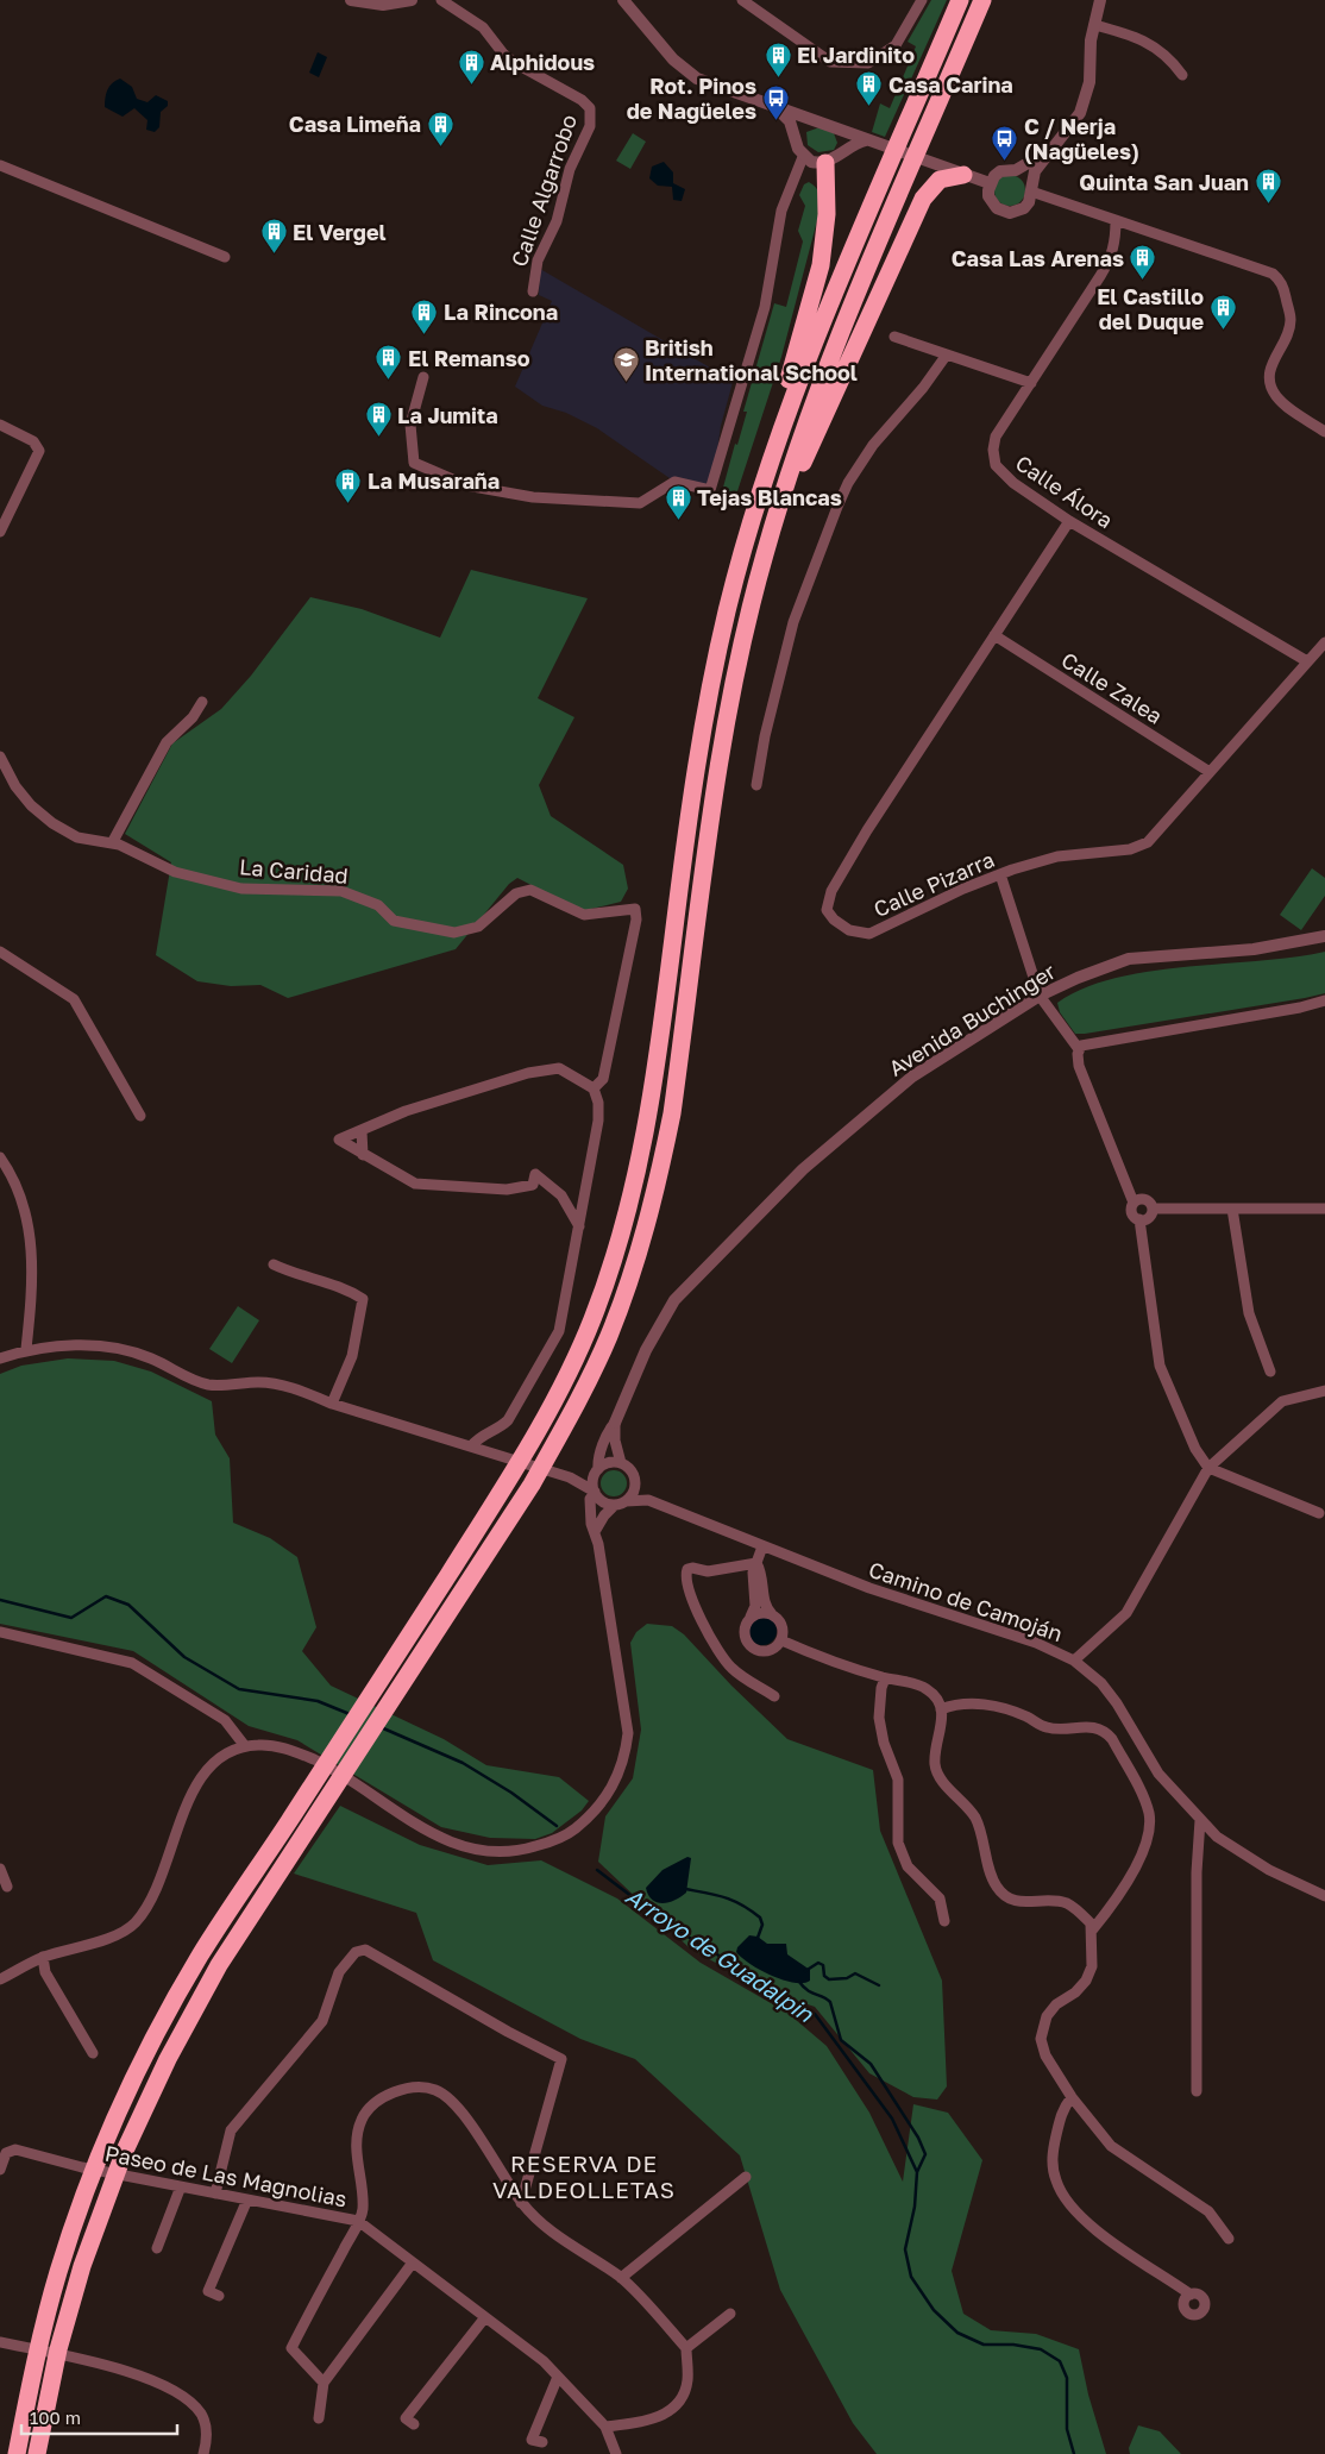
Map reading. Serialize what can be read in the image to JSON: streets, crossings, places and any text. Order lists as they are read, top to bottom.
{
  "streets": {
    "street": [
      "Calle Algarrobo",
      "Calle Álora",
      "Calle Zalea",
      "La Caridad",
      "Calle Pizarra",
      "Avenida Buchinger",
      "Camino de Camoján",
      "Paseo de Las Magnolias"
    ]
  },
  "crossings": [
    ["Calle Álora", "Calle Pizarra"],
    ["Calle Zalea", "Calle Pizarra"],
    ["Avenida Buchinger", "Camino de Camoján"]
  ],
  "districts": ["RESERVA DE VALDEOLLETAS"],
  "water": ["Arroyo de Guadalpin"],
  "places": {
    "building": [
      "El Jardinito",
      "Alphidous",
      "Casa Carina",
      "Casa Limeña",
      "Quinta San Juan",
      "El Vergel",
      "Casa Las Arenas",
      "El Castillo del Duque",
      "La Rincona",
      "El Remanso",
      "La Jumita",
      "La Musaraña",
      "Tejas Blancas"
    ],
    "bus stop": ["Rot. Pinos de Nagüeles", "C / Nerja (Nagüeles)"],
    "school or university": ["British International School"]
  },
  "scale_bar": "100 m"
}
